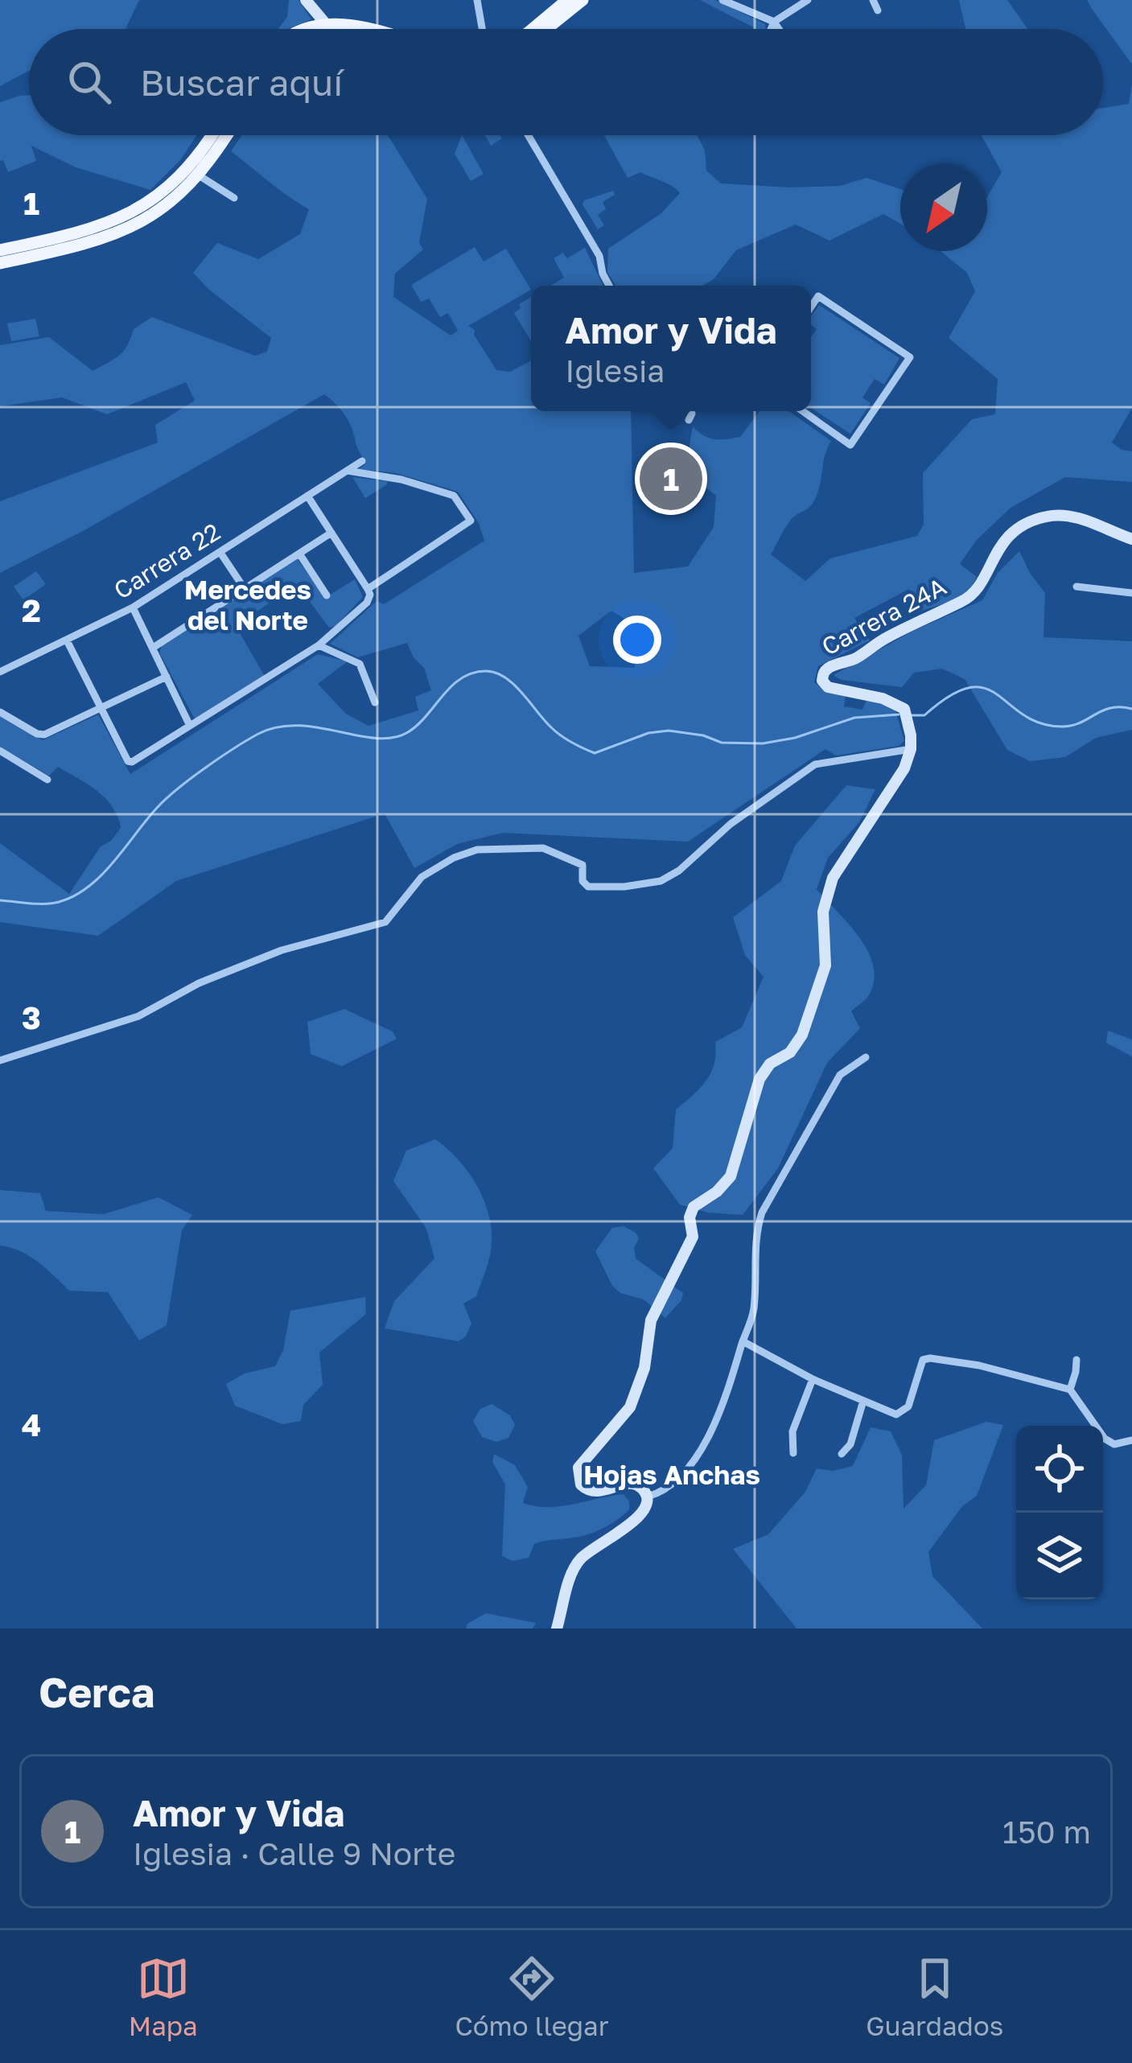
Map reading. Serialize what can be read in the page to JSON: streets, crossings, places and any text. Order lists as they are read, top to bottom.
{
  "streets": {
    "street": ["Carrera 22", "Carrera 24A"]
  },
  "districts": ["Mercedes del Norte", "Hojas Anchas"],
  "north": "bottom left",
  "page": {
    "search": "Buscar aquí",
    "popup": ["Amor y Vida", "Iglesia"],
    "pins": "1",
    "heading": "Cerca",
    "list": [
      {
        "mark": "1",
        "name": "Amor y Vida",
        "note": "Iglesia · Calle 9 Norte",
        "value": "150 m"
      }
    ],
    "nav": ["Mapa", "Cómo llegar", "Guardados"]
  },
  "grid": {
    "rows": [
      "1",
      "2",
      "3",
      "4"
    ]
  }
}
